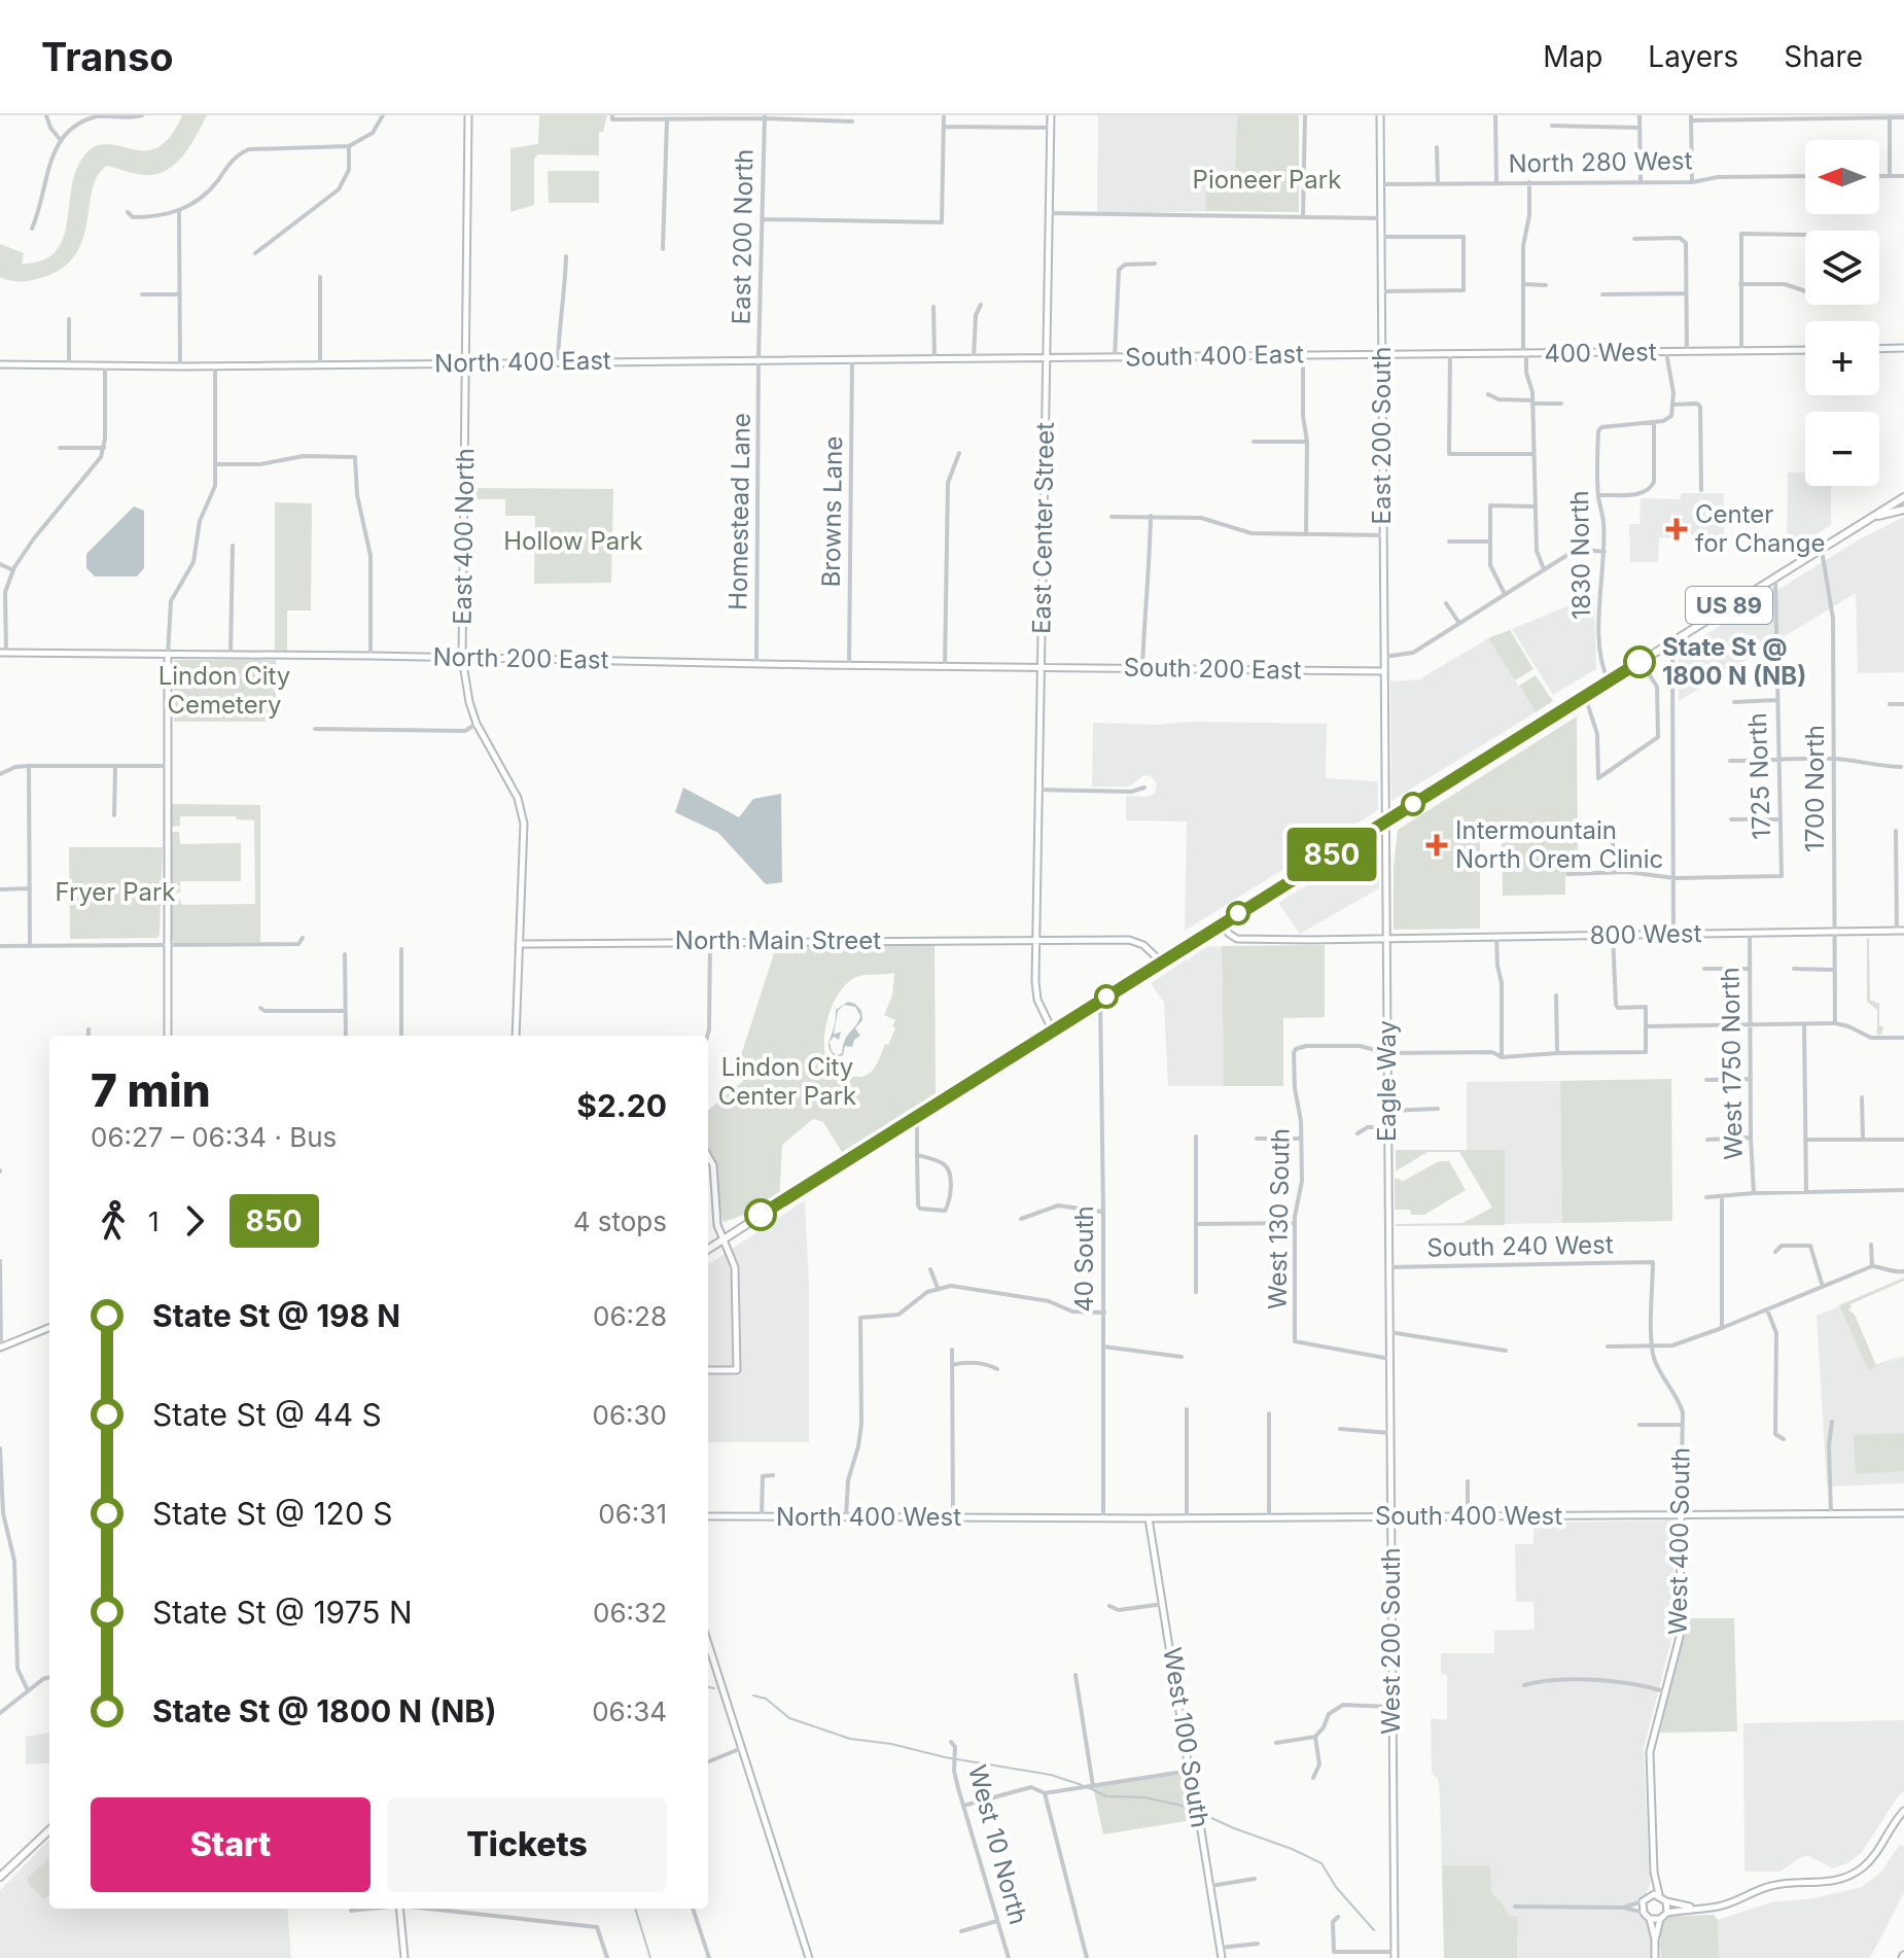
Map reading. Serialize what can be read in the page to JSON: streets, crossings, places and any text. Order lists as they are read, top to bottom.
{
  "streets": {
    "main road": ["US 89"],
    "street": [
      "North 280 West",
      "East 200 North",
      "400 West",
      "South 400 East",
      "North 400 East",
      "East 200 South",
      "Homestead Lane",
      "Browns Lane",
      "East Center Street",
      "East 400 North",
      "1830 North",
      "North 200 East",
      "South 200 East",
      "1725 North",
      "1700 North",
      "800 West",
      "North Main Street",
      "West 1750 North",
      "Eagle Way",
      "West 130 South",
      "South 240 West",
      "40 South",
      "South 400 West",
      "North 400 West",
      "West 400 South",
      "West 200 South",
      "West 100 South",
      "West 10 North"
    ]
  },
  "crossings": [
    ["North 280 West", "East 200 South"],
    ["East 200 North", "North 400 East"],
    ["East 200 North", "Homestead Lane"],
    ["400 West", "South 400 East"],
    ["400 West", "East 200 South"],
    ["South 400 East", "North 400 East"],
    ["South 400 East", "East 200 South"],
    ["South 400 East", "East Center Street"],
    ["North 400 East", "Homestead Lane"],
    ["North 400 East", "Browns Lane"],
    ["North 400 East", "East Center Street"],
    ["North 400 East", "East 400 North"],
    ["East 200 South", "US 89"],
    ["East 200 South", "South 200 East"],
    ["East 200 South", "800 West"],
    ["East 200 South", "Eagle Way"],
    ["Homestead Lane", "North 200 East"],
    ["Browns Lane", "North 200 East"],
    ["East Center Street", "US 89"],
    ["East Center Street", "North 200 East"],
    ["East Center Street", "South 200 East"],
    ["East Center Street", "North Main Street"],
    ["East 400 North", "North 200 East"],
    ["East 400 North", "North Main Street"],
    ["1830 North", "US 89"],
    ["US 89", "1725 North"],
    ["US 89", "1700 North"],
    ["US 89", "800 West"],
    ["US 89", "North Main Street"],
    ["US 89", "40 South"],
    ["North 200 East", "South 200 East"],
    ["1700 North", "800 West"],
    ["800 West", "West 1750 North"],
    ["800 West", "Eagle Way"],
    ["Eagle Way", "West 130 South"],
    ["Eagle Way", "West 200 South"],
    ["West 130 South", "West 200 South"],
    ["South 240 West", "West 400 South"],
    ["South 240 West", "West 200 South"],
    ["40 South", "South 400 West"],
    ["South 400 West", "North 400 West"],
    ["South 400 West", "West 400 South"],
    ["South 400 West", "West 200 South"],
    ["South 400 West", "West 100 South"]
  ],
  "parks": [
    "Pioneer Park",
    "Hollow Park",
    "Lindon City Cemetery",
    "Fryer Park",
    "Lindon City Center Park"
  ],
  "places": {
    "health": ["Center for Change", "Intermountain North Orem Clinic"],
    "other": ["State St @ 1800 N (NB)"]
  },
  "lines": ["bus line 850"],
  "north": "left",
  "page": {
    "header": "Transo",
    "nav": ["Map", "Layers", "Share"],
    "on_map": "850",
    "map_buttons": ["+", "−"],
    "heading": ["7 min", "06:27 – 06:34 · Bus", "$2.20"],
    "legs": ["1", "850", "4 stops"],
    "list": [
      {
        "name": "State St @ 198 N",
        "value": "06:28"
      },
      {
        "name": "State St @ 44 S",
        "value": "06:30"
      },
      {
        "name": "State St @ 120 S",
        "value": "06:31"
      },
      {
        "name": "State St @ 1975 N",
        "value": "06:32"
      },
      {
        "name": "State St @ 1800 N (NB)",
        "value": "06:34"
      }
    ],
    "buttons": ["Start", "Tickets"]
  }
}
